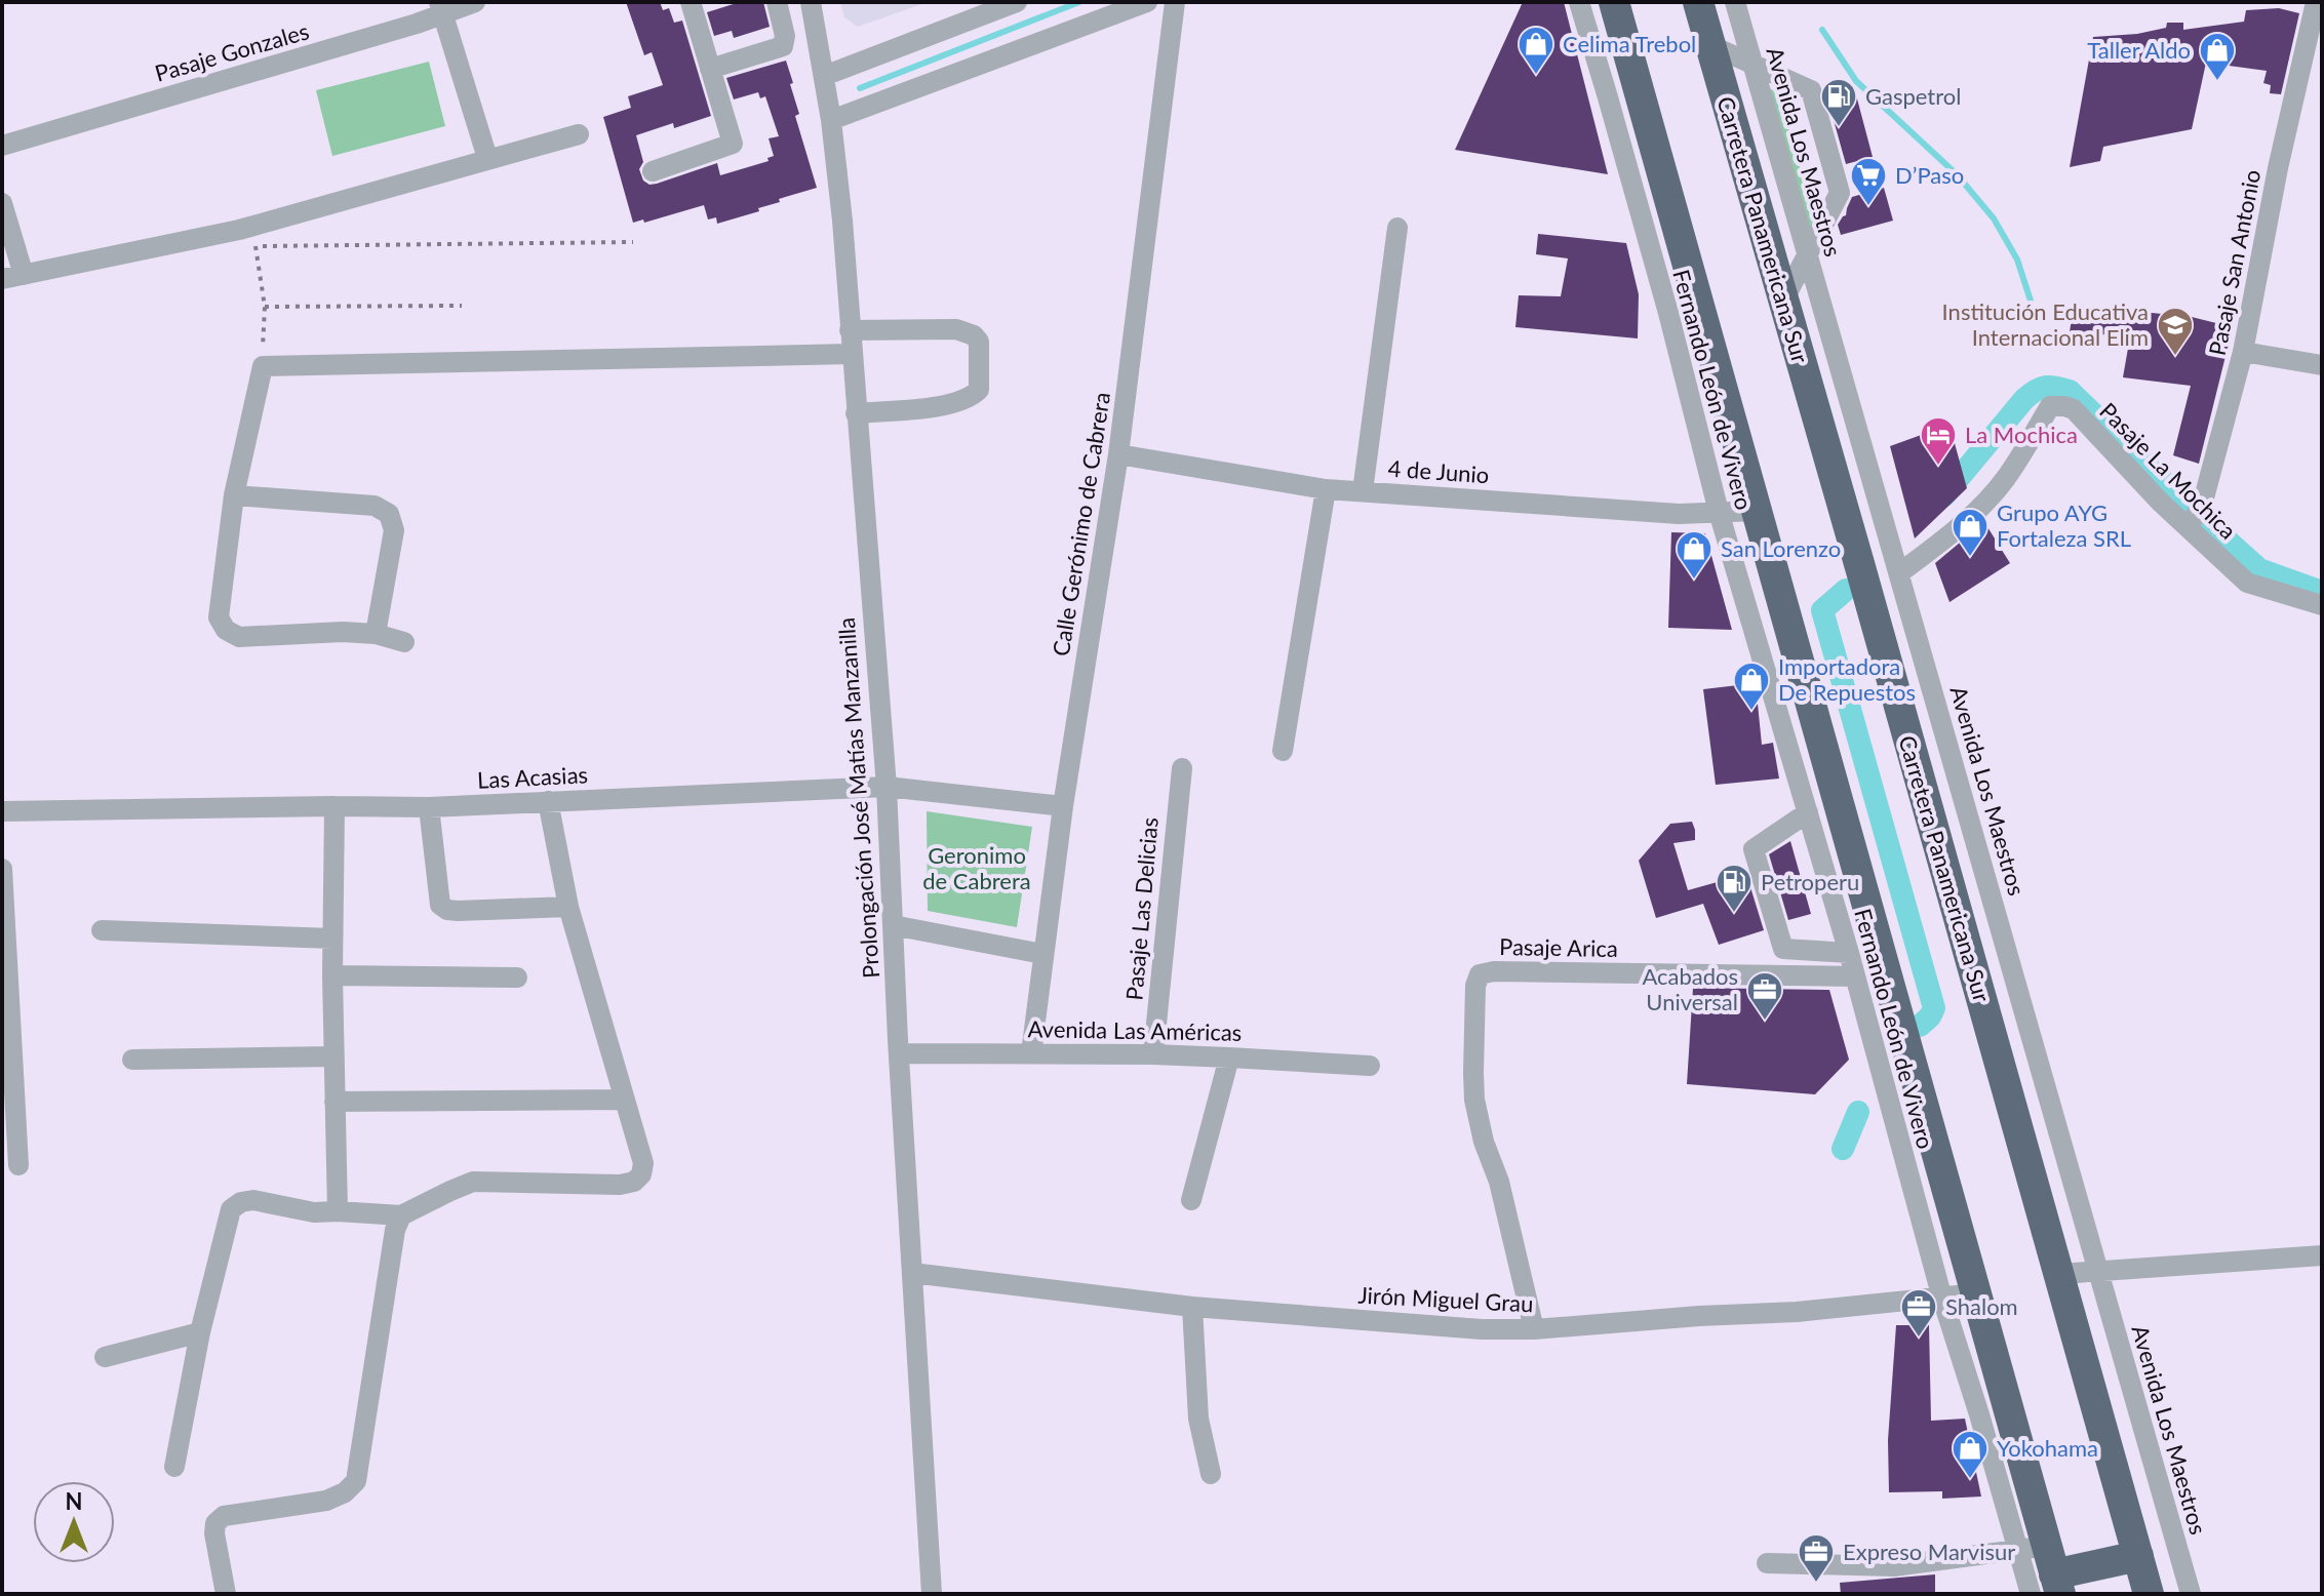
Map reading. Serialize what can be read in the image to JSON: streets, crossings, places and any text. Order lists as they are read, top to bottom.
{
  "streets": {
    "highway": ["Carretera Panamericana Sur"],
    "street": [
      "Pasaje Gonzales",
      "Avenida Los Maestros",
      "Pasaje San Antonio",
      "Fernando León de Vivero",
      "Pasaje La Mochica",
      "4 de Junio",
      "Calle Gerónimo de Cabrera",
      "Las Acasias",
      "Prolongación José Matías Manzanilla",
      "Pasaje Las Delicias",
      "Pasaje Arica",
      "Avenida Las Américas",
      "Jirón Miguel Grau"
    ]
  },
  "crossings": [
    ["Avenida Los Maestros", "Pasaje La Mochica"],
    ["Pasaje San Antonio", "Pasaje La Mochica"],
    ["Fernando León de Vivero", "4 de Junio"],
    ["Fernando León de Vivero", "Pasaje Arica"],
    ["Fernando León de Vivero", "Jirón Miguel Grau"],
    ["4 de Junio", "Calle Gerónimo de Cabrera"],
    ["Calle Gerónimo de Cabrera", "Las Acasias"],
    ["Calle Gerónimo de Cabrera", "Avenida Las Américas"],
    ["Las Acasias", "Prolongación José Matías Manzanilla"],
    ["Prolongación José Matías Manzanilla", "Avenida Las Américas"],
    ["Prolongación José Matías Manzanilla", "Jirón Miguel Grau"],
    ["Pasaje Las Delicias", "Avenida Las Américas"],
    ["Pasaje Arica", "Jirón Miguel Grau"]
  ],
  "parks": ["Geronimo de Cabrera"],
  "places": {
    "shop": [
      "Celima Trebol",
      "Taller Aldo",
      "Grupo AYG Fortaleza SRL",
      "San Lorenzo",
      "Importadora De Repuestos",
      "Yokohama"
    ],
    "fuel station": ["Gaspetrol", "Petroperu"],
    "supermarket": ["D’Paso"],
    "school or university": ["Institución Educativa Internacional Elim"],
    "hotel": ["La Mochica"],
    "office": ["Acabados Universal", "Shalom", "Expreso Marvisur"]
  },
  "north": "top"
}
